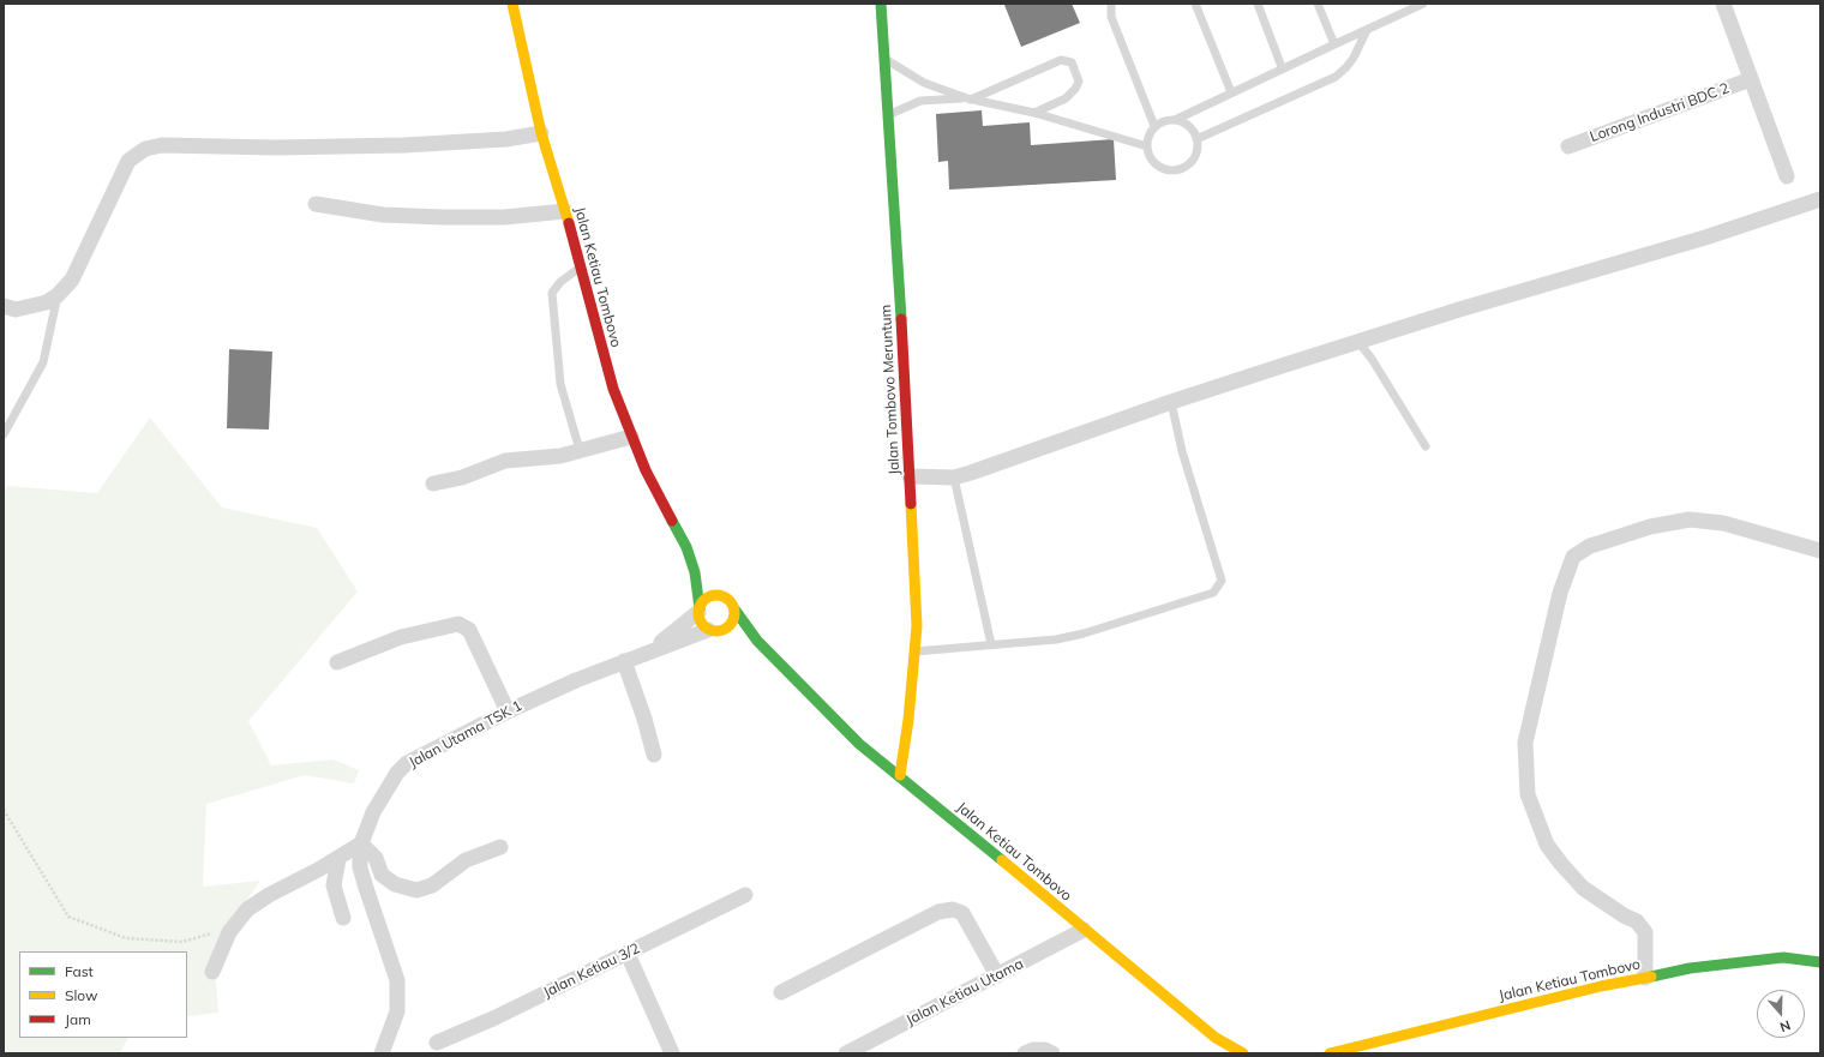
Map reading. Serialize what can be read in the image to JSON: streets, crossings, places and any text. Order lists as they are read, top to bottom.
{
  "streets": {
    "street": [
      "Lorong Industri BDC 2",
      "Jalan Ketiau Tombovo",
      "Jalan Tombovo Meruntum",
      "Jalan Utama TSK 1",
      "Jalan Ketiau 3/2",
      "Jalan Ketiau Utama"
    ]
  },
  "crossings": [
    ["Jalan Ketiau Tombovo", "Jalan Tombovo Meruntum"],
    ["Jalan Ketiau Tombovo", "Jalan Ketiau Utama"]
  ],
  "legend": ["Fast", "Slow", "Jam"],
  "north": "bottom"
}
